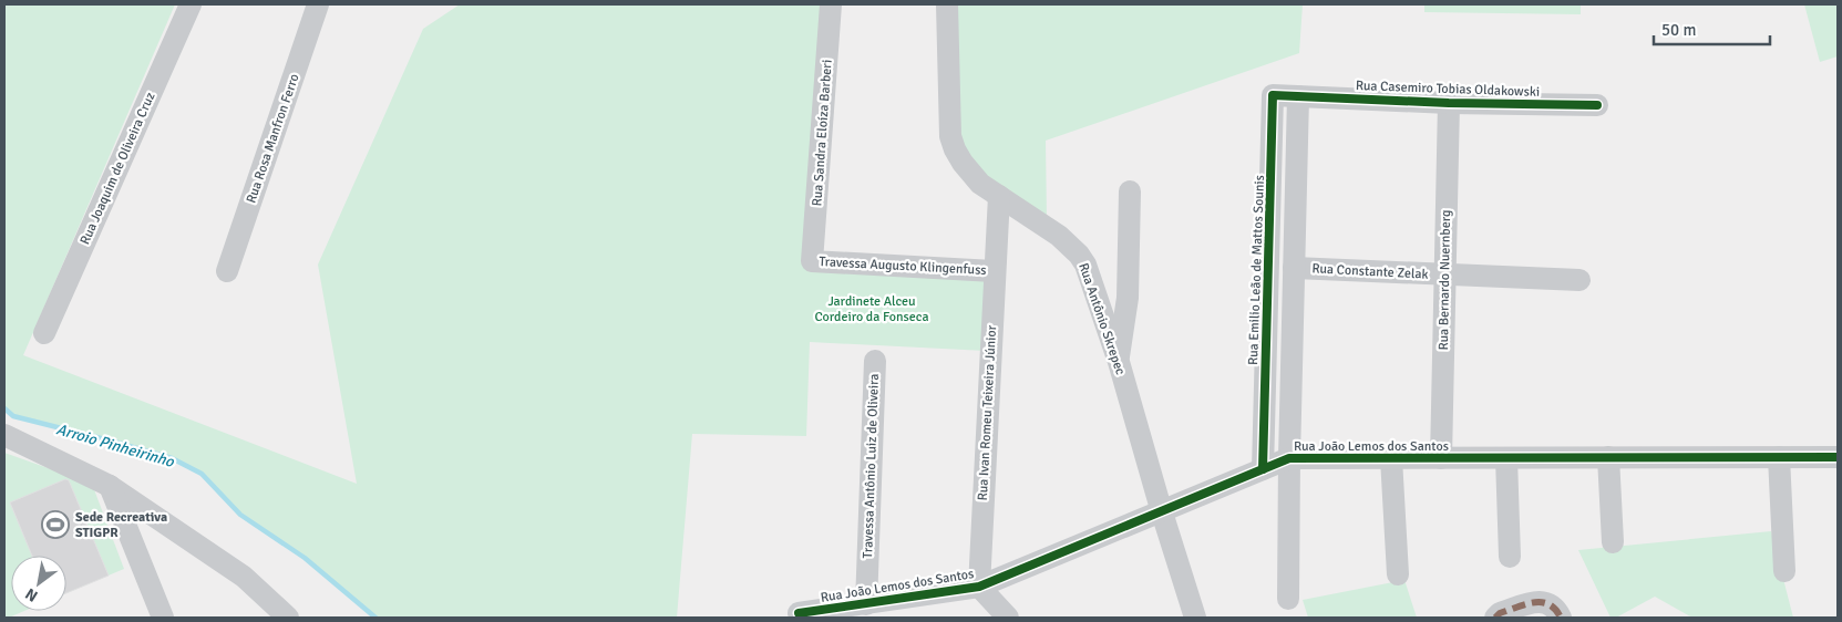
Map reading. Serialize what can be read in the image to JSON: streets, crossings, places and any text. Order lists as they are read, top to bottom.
{
  "streets": {
    "street": [
      "Rua Casemiro Tobias Oldakowski",
      "Rua Sandra Eloíza Barberi",
      "Rua Rosa Manfron Ferro",
      "Rua Joaquim de Oliveira Cruz",
      "Travessa Augusto Klingenfuss",
      "Rua Emilio Leão de Mattos Sounis",
      "Rua Constante Zelak",
      "Rua Bernardo Nuernberg",
      "Rua Antônio Skrepec",
      "Rua Ivan Romeu Teixeira Júnior",
      "Rua João Lemos dos Santos",
      "Travessa Antônio Luiz de Oliveira"
    ]
  },
  "crossings": [
    ["Rua Casemiro Tobias Oldakowski", "Rua Emilio Leão de Mattos Sounis"],
    ["Rua Casemiro Tobias Oldakowski", "Rua Bernardo Nuernberg"],
    ["Rua Sandra Eloíza Barberi", "Travessa Augusto Klingenfuss"],
    ["Travessa Augusto Klingenfuss", "Rua Ivan Romeu Teixeira Júnior"],
    ["Rua Emilio Leão de Mattos Sounis", "Rua João Lemos dos Santos"],
    ["Rua Constante Zelak", "Rua Bernardo Nuernberg"],
    ["Rua Bernardo Nuernberg", "Rua João Lemos dos Santos"],
    ["Rua Antônio Skrepec", "Rua Ivan Romeu Teixeira Júnior"],
    ["Rua Antônio Skrepec", "Rua João Lemos dos Santos"],
    ["Rua Ivan Romeu Teixeira Júnior", "Rua João Lemos dos Santos"],
    ["Rua João Lemos dos Santos", "Travessa Antônio Luiz de Oliveira"]
  ],
  "water": ["Arroio Pinheirinho"],
  "parks": ["Jardinete Alceu Cordeiro da Fonseca"],
  "places": {
    "sports": ["Sede Recreativa STIGPR"]
  },
  "scale_bar": "50 m",
  "north": "bottom left"
}
